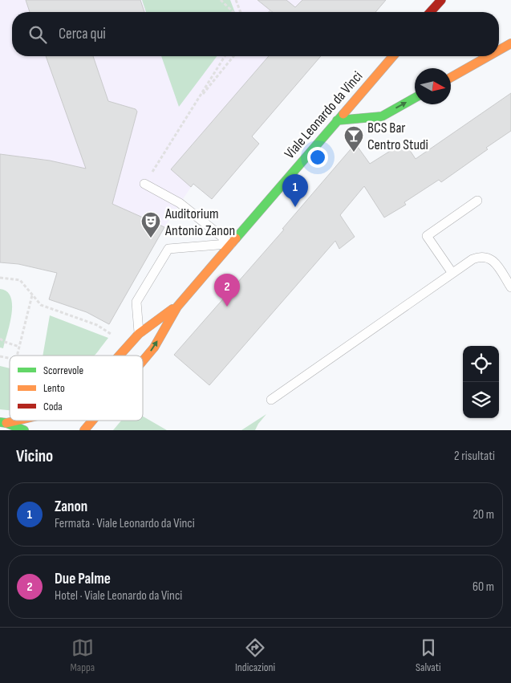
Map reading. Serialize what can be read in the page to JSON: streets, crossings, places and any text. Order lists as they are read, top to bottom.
{
  "streets": {
    "main road": ["Viale Leonardo da Vinci"]
  },
  "places": {
    "bar": ["BCS Bar Centro Studi"],
    "theatre": ["Auditorium Antonio Zanon"]
  },
  "legend": ["Scorrevole", "Lento", "Coda"],
  "north": "right",
  "page": {
    "search": "Cerca qui",
    "pins": ["1", "2"],
    "heading": ["Vicino", "2 risultati"],
    "list": [
      {
        "mark": "1",
        "name": "Zanon",
        "note": "Fermata · Viale Leonardo da Vinci",
        "value": "20 m"
      },
      {
        "mark": "2",
        "name": "Due Palme",
        "note": "Hotel · Viale Leonardo da Vinci",
        "value": "60 m"
      }
    ],
    "nav": ["Mappa", "Indicazioni", "Salvati"]
  }
}
